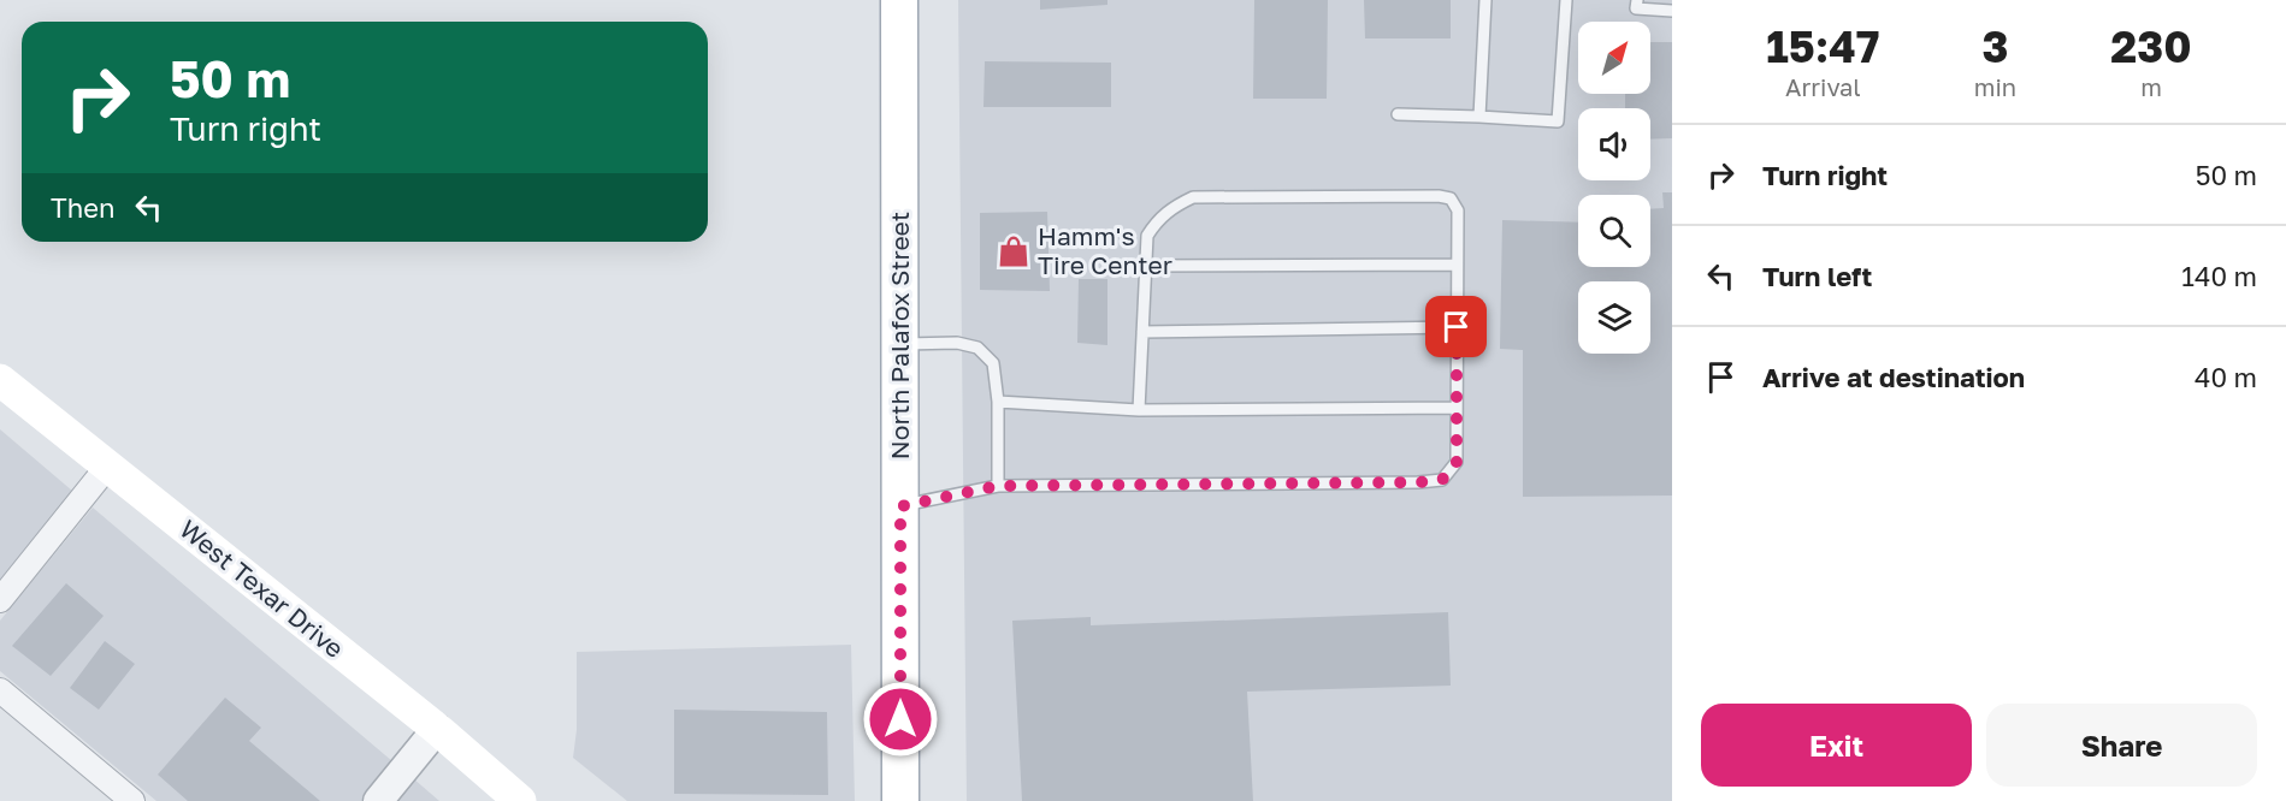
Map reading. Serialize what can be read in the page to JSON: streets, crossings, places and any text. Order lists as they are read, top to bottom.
{
  "streets": {
    "main road": ["North Palafox Street", "West Texar Drive"]
  },
  "places": {
    "shop": ["Hamm's Tire Center"]
  },
  "north": "top right",
  "page": {
    "eta": [
      "15:47",
      "Arrival",
      "3",
      "min",
      "230",
      "m"
    ],
    "turn": ["50 m", "Turn right"],
    "list": [
      {
        "name": "Turn right",
        "value": "50 m"
      },
      {
        "name": "Turn left",
        "value": "140 m"
      },
      {
        "name": "Arrive at destination",
        "value": "40 m"
      }
    ],
    "then": "Then",
    "buttons": ["Exit", "Share"]
  }
}
